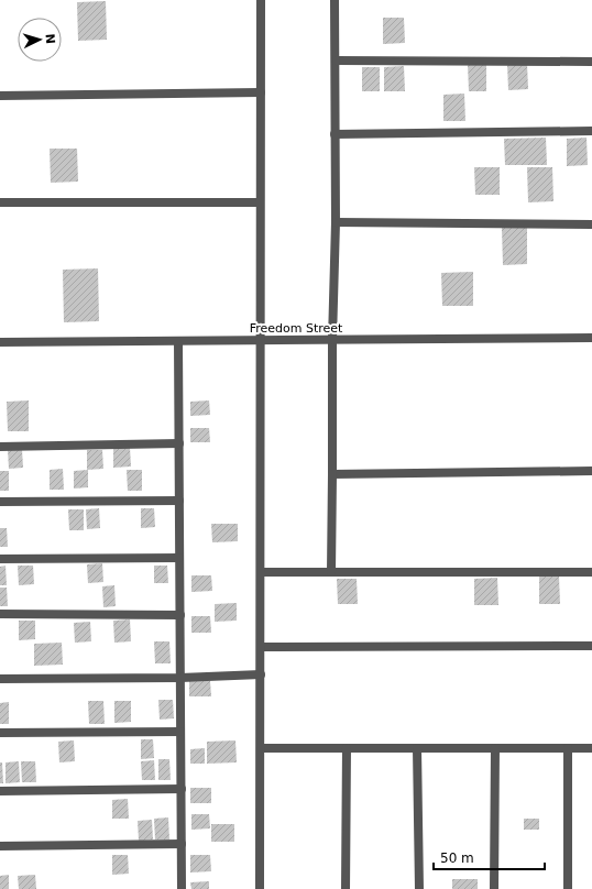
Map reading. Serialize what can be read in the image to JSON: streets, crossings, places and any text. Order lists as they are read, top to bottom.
{
  "streets": {
    "street": ["Freedom Street"]
  },
  "scale_bar": "50 m",
  "north": "right"
}
